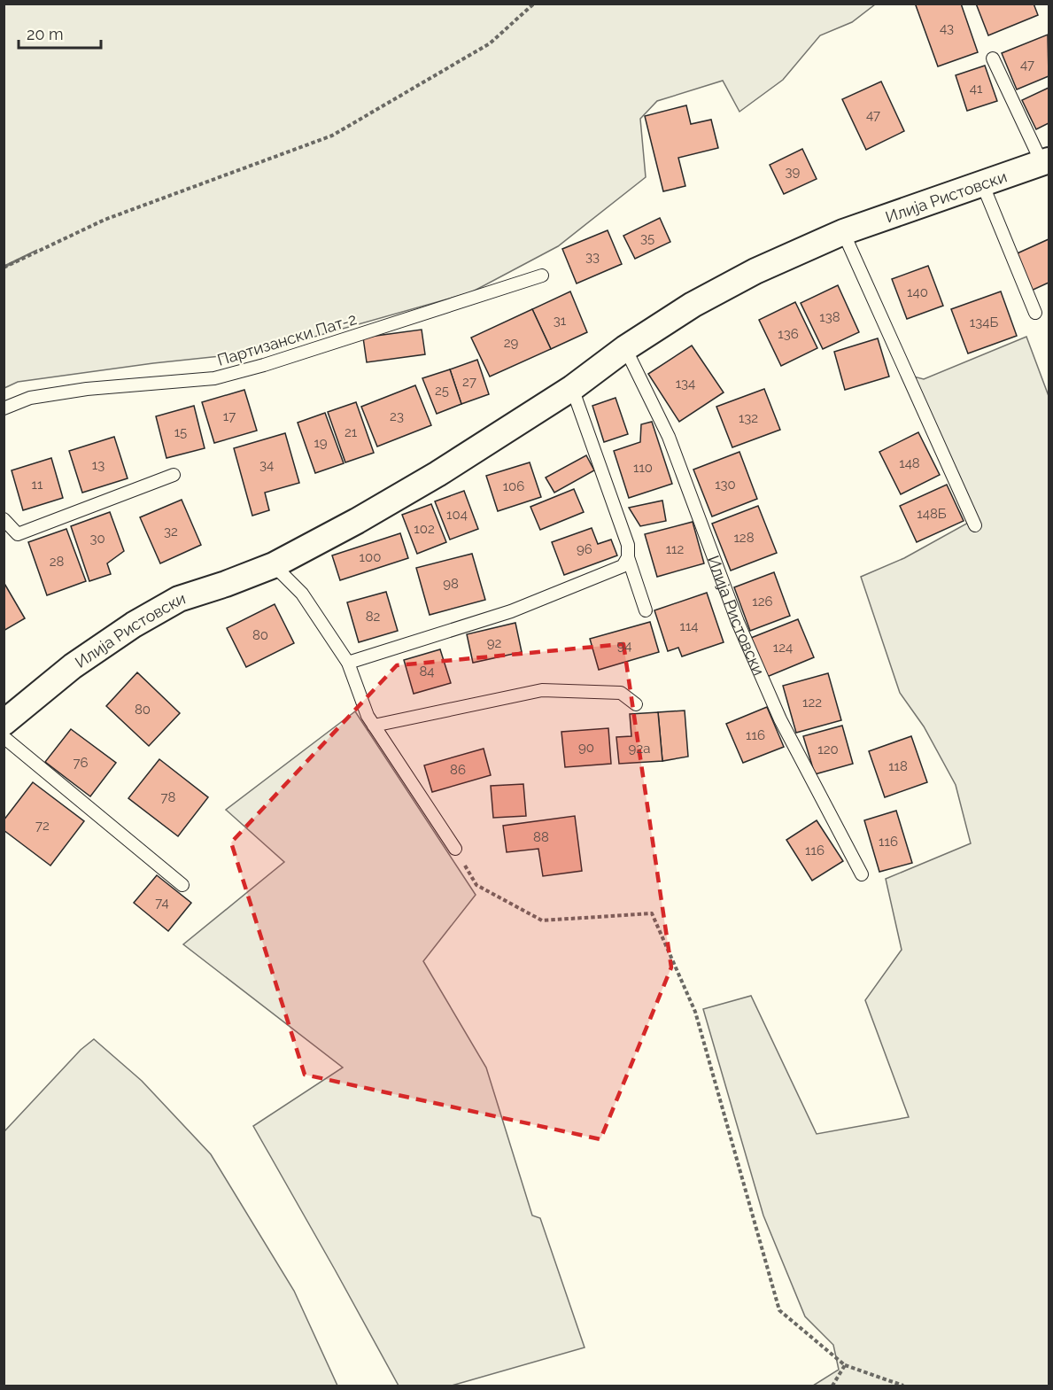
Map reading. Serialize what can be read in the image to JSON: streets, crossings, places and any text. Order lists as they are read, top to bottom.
{
  "streets": {
    "street": ["Илија Ристовски"],
    "lane": ["Партизански Пат-2"]
  },
  "house_numbers": [
    "43",
    "47",
    "41",
    "47",
    "39",
    "35",
    "33",
    "140",
    "138",
    "31",
    "134Б",
    "136",
    "29",
    "27",
    "134",
    "25",
    "17",
    "23",
    "132",
    "15",
    "21",
    "19",
    "148",
    "13",
    "34",
    "110",
    "11",
    "130",
    "106",
    "148Б",
    "104",
    "102",
    "32",
    "128",
    "30",
    "96",
    "112",
    "100",
    "28",
    "98",
    "126",
    "82",
    "114",
    "80",
    "92",
    "94",
    "124",
    "84",
    "122",
    "80",
    "116",
    "90",
    "92а",
    "120",
    "76",
    "118",
    "86",
    "78",
    "72",
    "88",
    "116",
    "116",
    "74"
  ],
  "scale_bar": "20 m"
}
